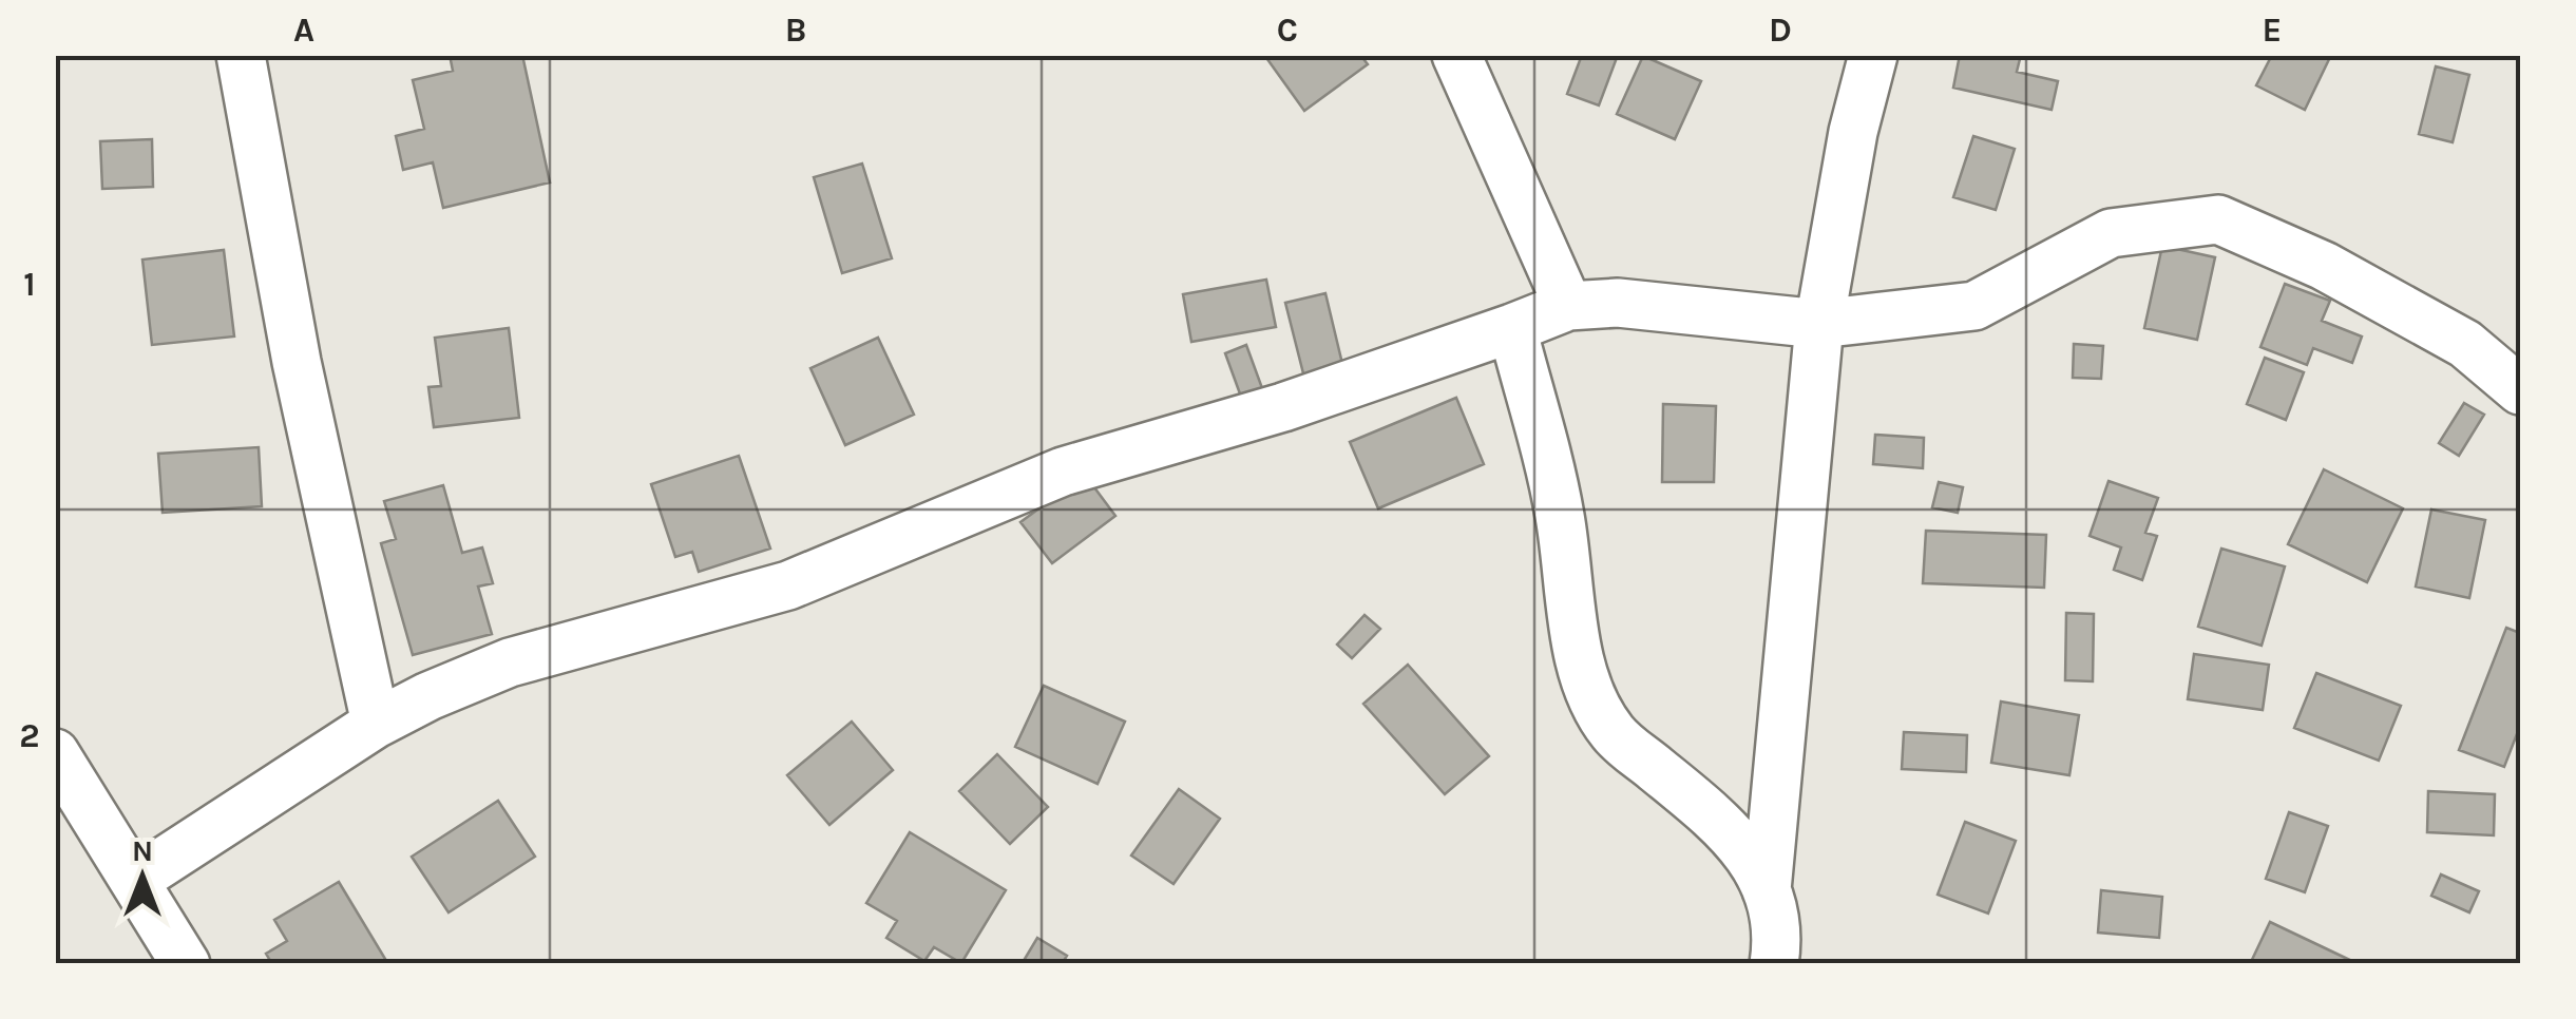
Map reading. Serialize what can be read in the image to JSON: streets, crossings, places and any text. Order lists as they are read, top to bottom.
{
  "north": "top",
  "grid": {
    "columns": [
      "A",
      "B",
      "C",
      "D",
      "E"
    ],
    "rows": ["1", "2"]
  }
}
